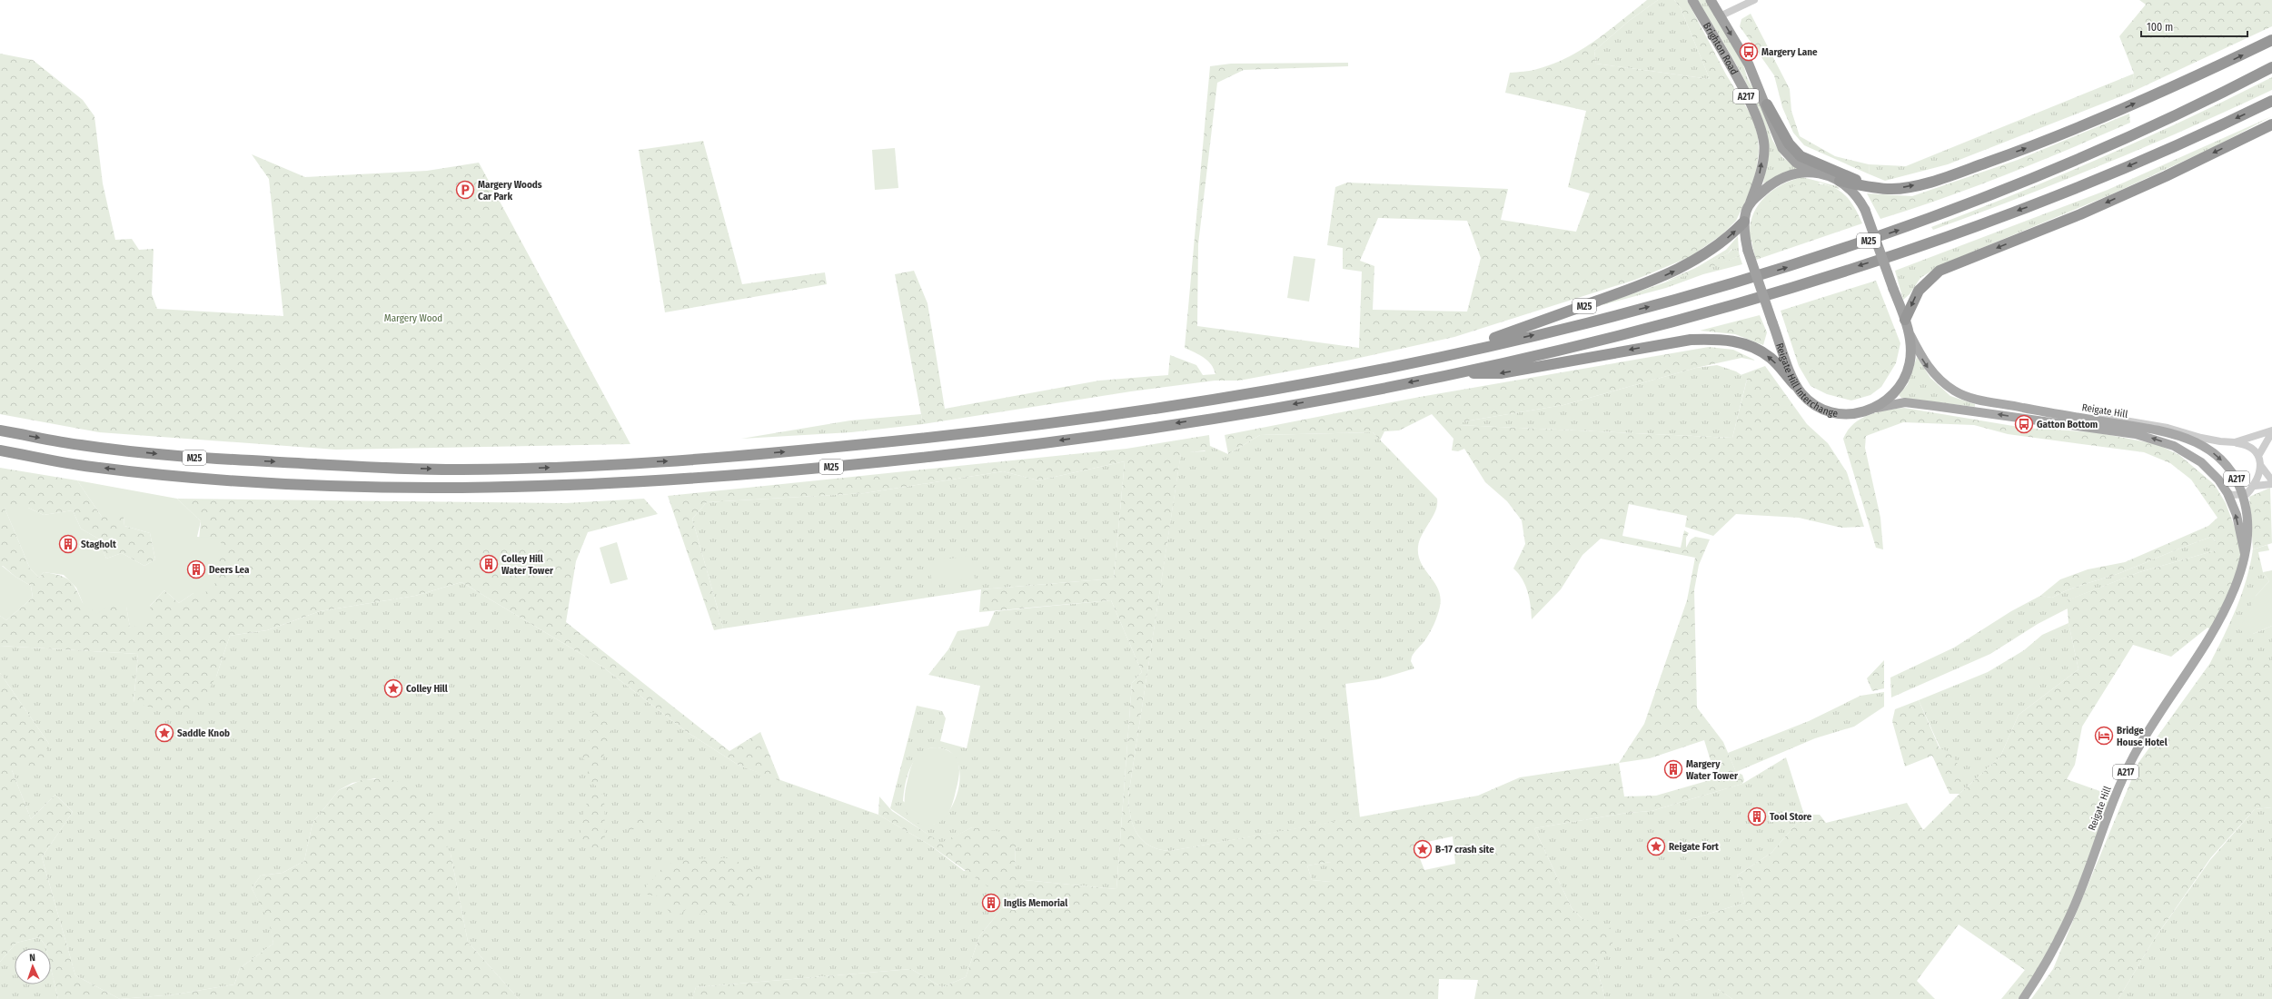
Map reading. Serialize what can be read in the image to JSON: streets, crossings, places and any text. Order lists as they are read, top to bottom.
{
  "streets": {
    "highway": [
      "Brighton Road",
      "A217",
      "M25",
      "Reigate Hill Interchange"
    ],
    "main road": ["Reigate Hill"]
  },
  "crossings": [
    ["Brighton Road", "Reigate Hill Interchange"],
    ["M25", "Reigate Hill Interchange"],
    ["Reigate Hill Interchange", "Reigate Hill"]
  ],
  "parks": ["Margery Wood"],
  "places": {
    "bus stop": ["Margery Lane", "Gatton Bottom"],
    "parking": ["Margery Woods Car Park"],
    "building": [
      "Stagholt",
      "Colley Hill Water Tower",
      "Deers Lea",
      "Margery Water Tower",
      "Tool Store",
      "Inglis Memorial"
    ],
    "place": [
      "Colley Hill",
      "Saddle Knob",
      "Reigate Fort",
      "B-17 crash site"
    ],
    "hotel": ["Bridge House Hotel"]
  },
  "scale_bar": "100 m",
  "north": "top"
}
